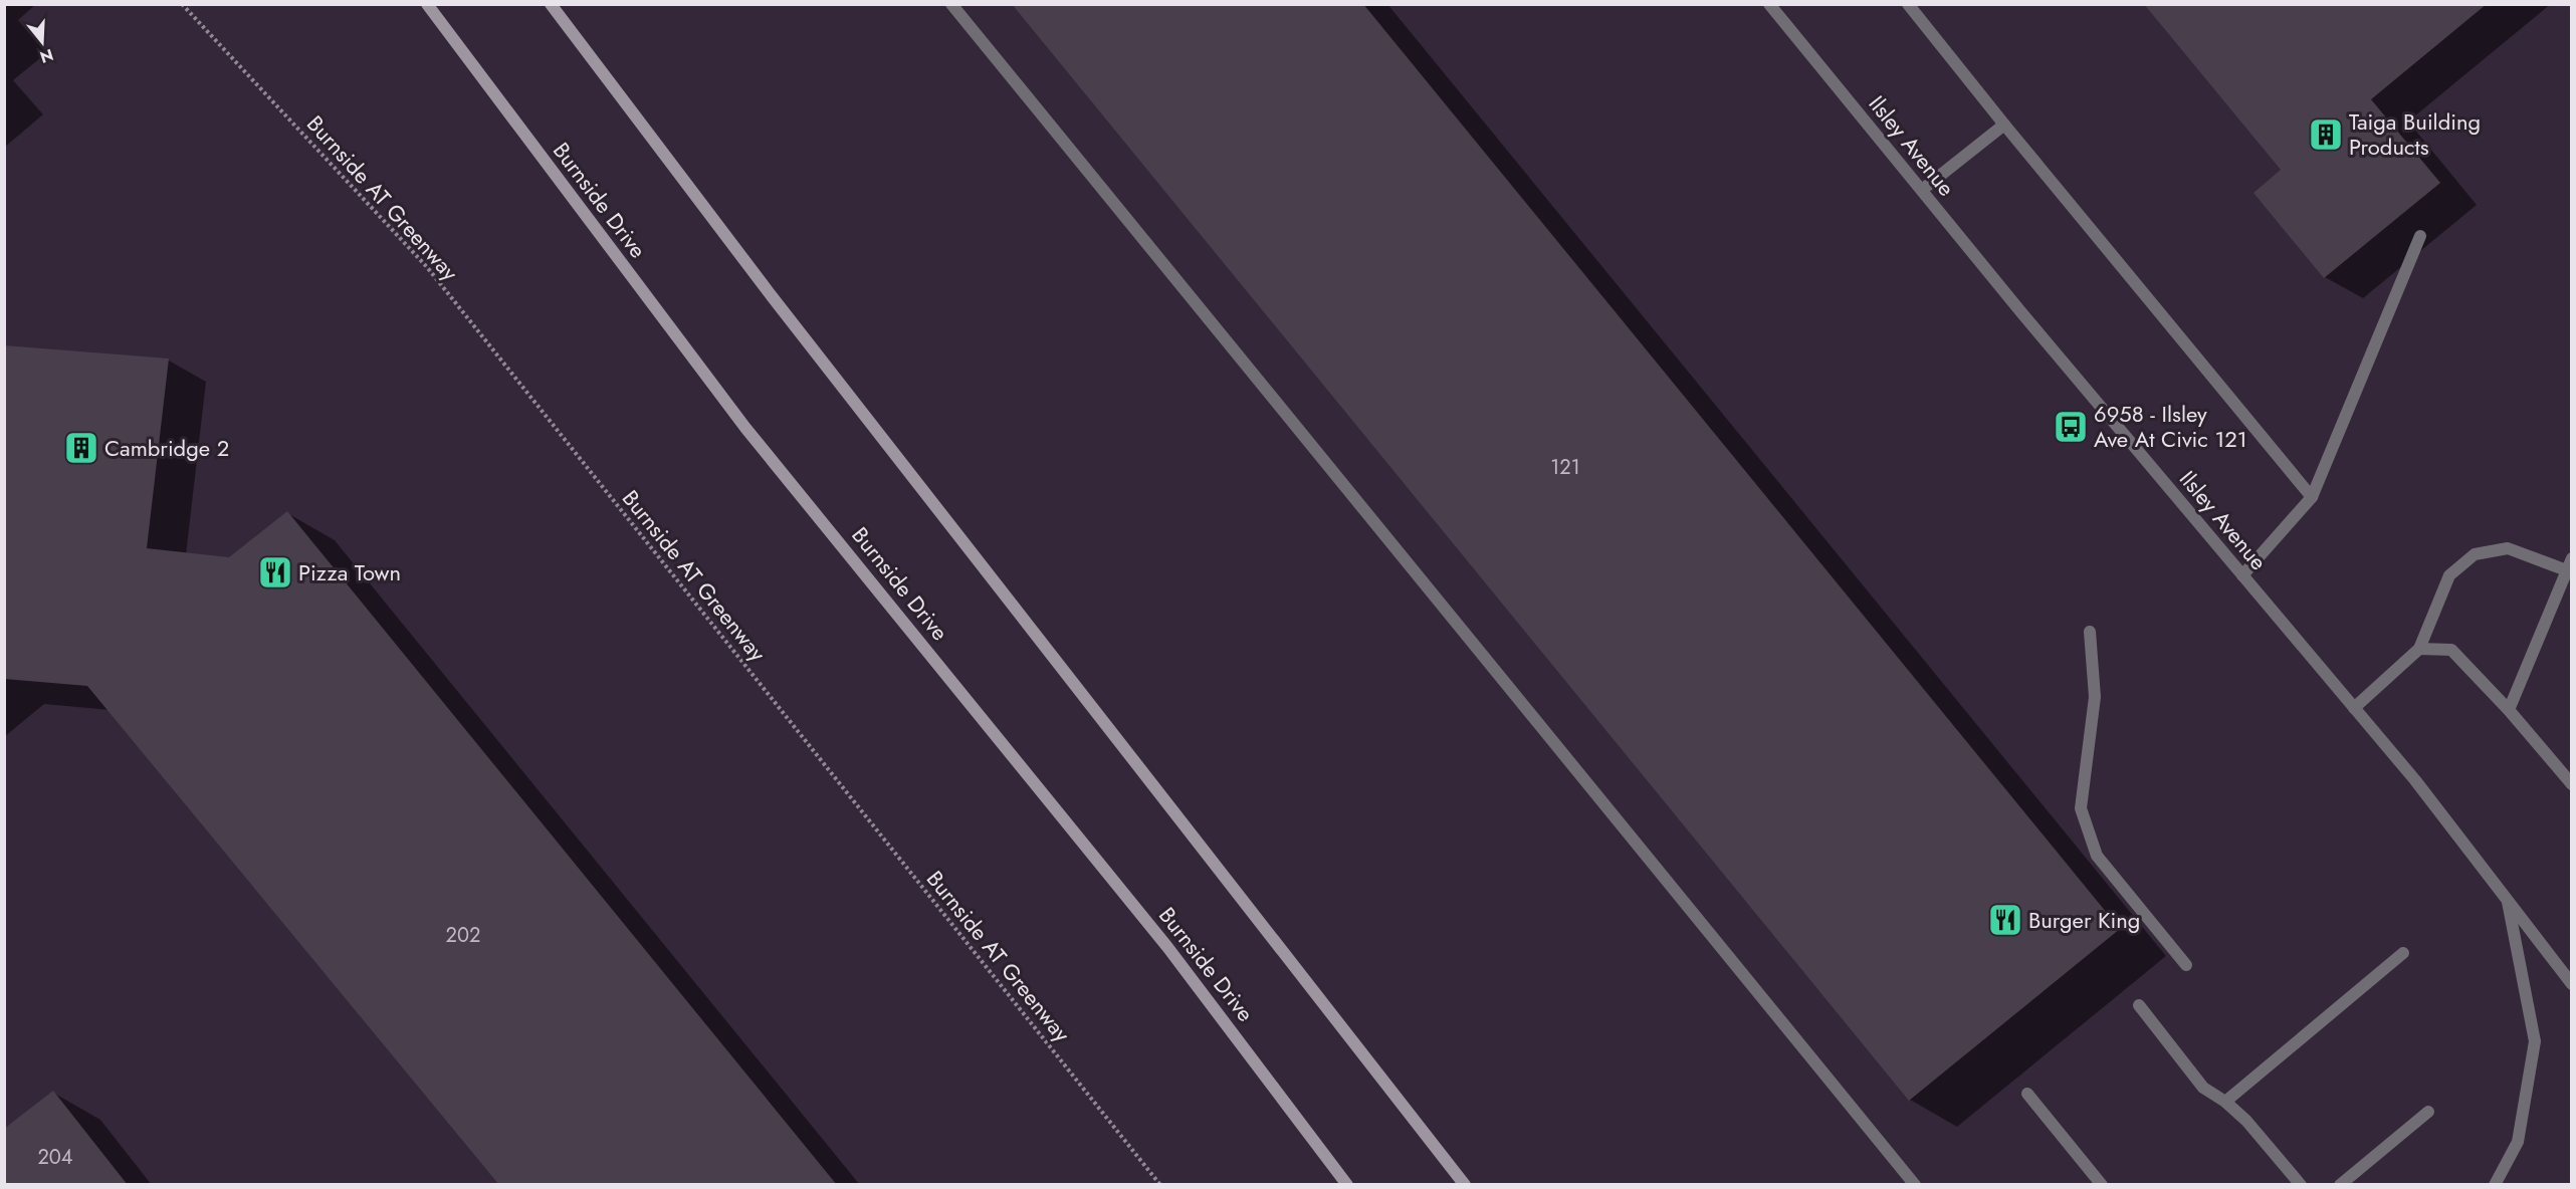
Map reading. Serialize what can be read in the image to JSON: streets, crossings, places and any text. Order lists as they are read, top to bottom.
{
  "streets": {
    "main road": ["Burnside Drive"],
    "street": ["Ilsley Avenue"],
    "path": ["Burnside AT Greenway"]
  },
  "places": {
    "building": ["Taiga Building Products", "Cambridge 2"],
    "bus stop": ["6958 - Ilsley Ave At Civic 121"],
    "restaurant": ["Pizza Town", "Burger King"]
  },
  "house_numbers": ["121", "202", "204"],
  "north": "bottom"
}
